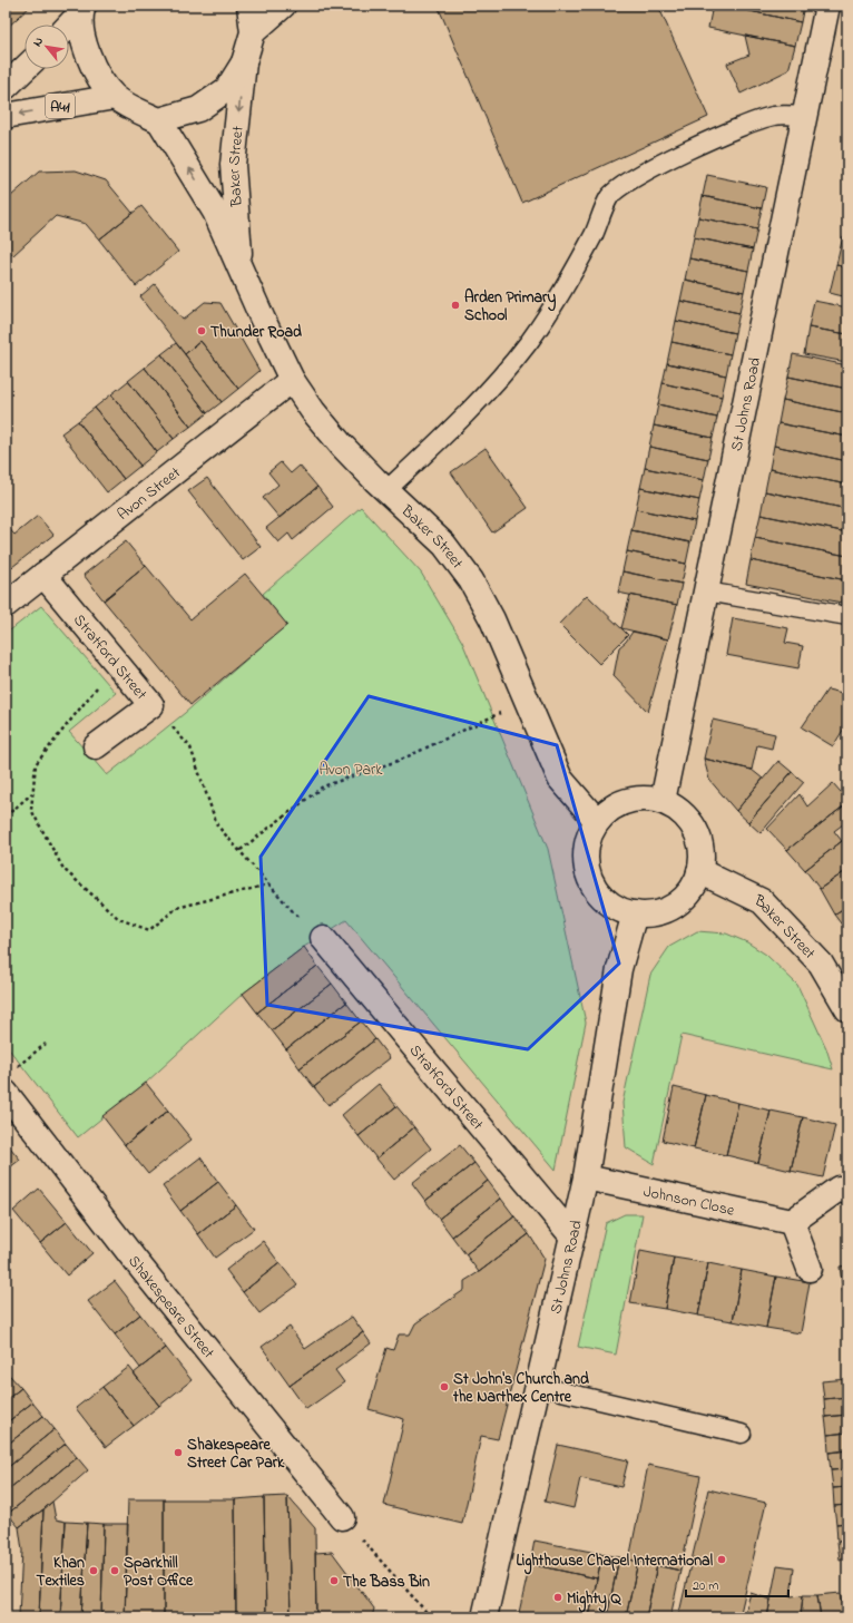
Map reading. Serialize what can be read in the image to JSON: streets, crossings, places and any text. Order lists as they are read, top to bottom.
{
  "streets": {
    "main road": [
      "A41",
      "Baker Street",
      "St Johns Road",
      "Avon Street",
      "Stratford Street",
      "Johnson Close",
      "Shakespeare Street"
    ]
  },
  "crossings": [
    ["Baker Street", "St Johns Road"],
    ["Baker Street", "Avon Street"],
    ["St Johns Road", "Stratford Street"],
    ["St Johns Road", "Johnson Close"],
    ["Avon Street", "Stratford Street"]
  ],
  "parks": ["Avon Park"],
  "places": [
    "Arden Primary School",
    "Thunder Road",
    "St John's Church and the Narthex Centre",
    "Shakespeare Street Car Park",
    "Lighthouse Chapel International",
    "Khan Textiles",
    "Sparkhill Post Office",
    "The Bass Bin",
    "Mighty Q"
  ],
  "scale_bar": "20 m",
  "north": "top left"
}
